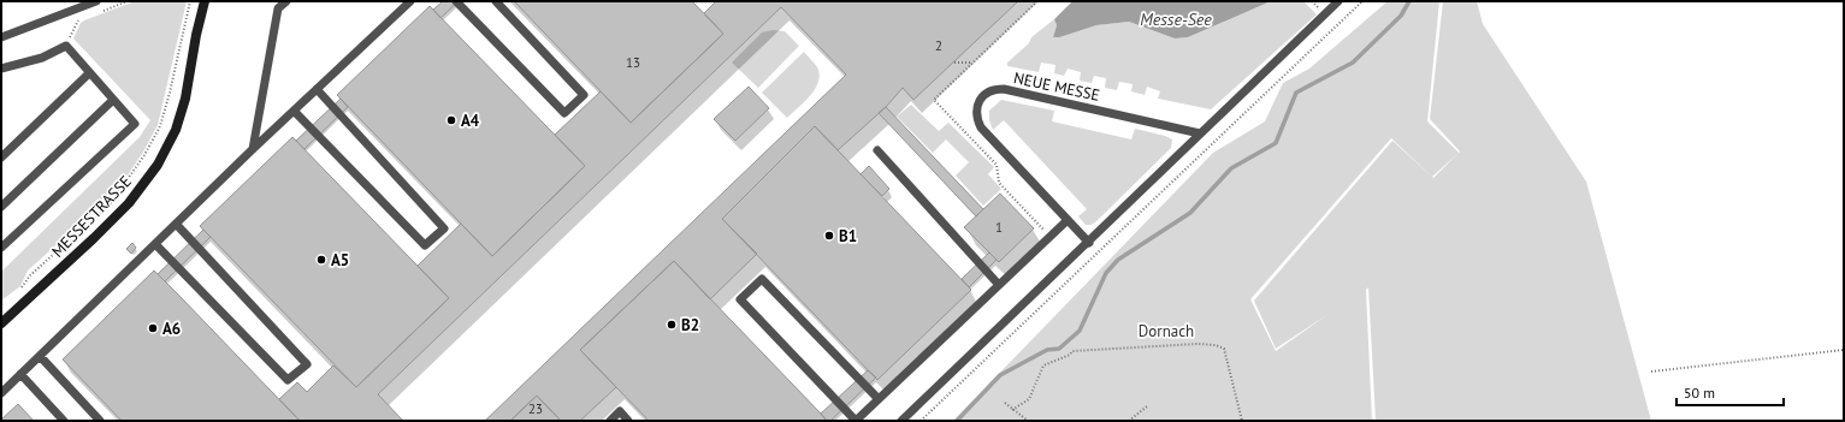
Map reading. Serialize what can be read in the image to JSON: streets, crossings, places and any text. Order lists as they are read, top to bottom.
{
  "streets": {
    "street": ["MESSESTRASSE"],
    "lane": ["NEUE MESSE"]
  },
  "water": ["Messe-See"],
  "parks": ["Dornach"],
  "places": [
    "A4",
    "B1",
    "A5",
    "B2",
    "A6"
  ],
  "house_numbers": [
    "2",
    "13",
    "1",
    "23"
  ],
  "scale_bar": "50 m"
}
